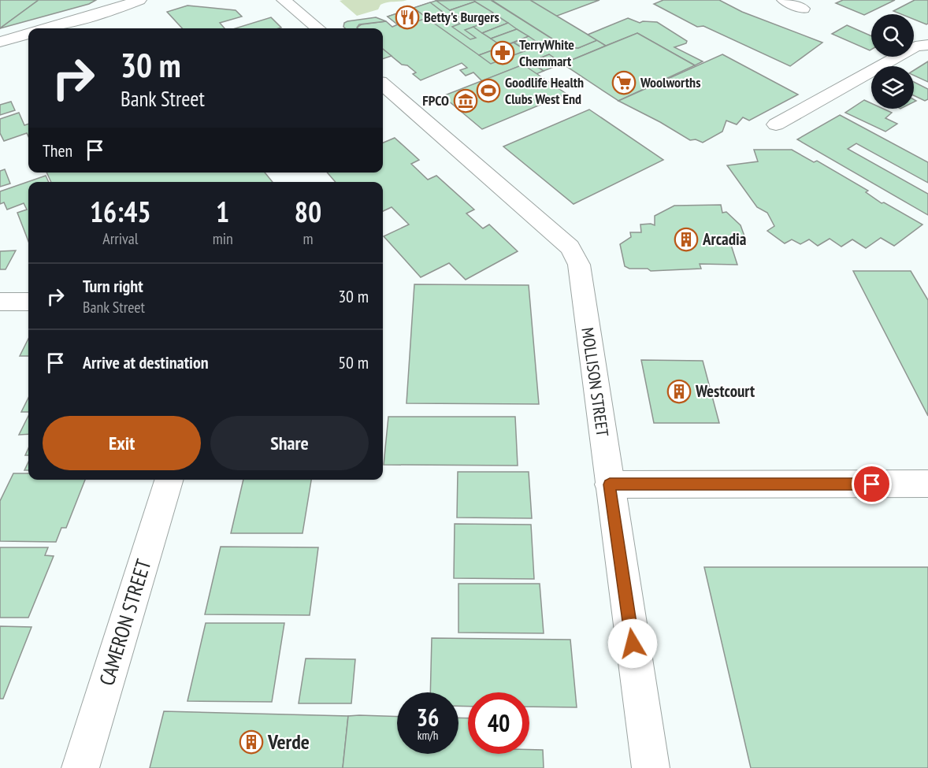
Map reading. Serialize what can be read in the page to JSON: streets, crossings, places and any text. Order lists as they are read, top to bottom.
{
  "streets": {
    "street": ["MOLLISON STREET", "CAMERON STREET"]
  },
  "places": {
    "restaurant": ["Betty's Burgers"],
    "pharmacy": ["TerryWhite Chemmart"],
    "supermarket": ["Woolworths"],
    "sports": ["Goodlife Health Clubs West End"],
    "museum": ["FPCO"],
    "building": ["Arcadia", "Westcourt", "Verde"]
  },
  "page": {
    "turn": ["30 m", "Bank Street"],
    "then": "Then",
    "eta": [
      "16:45",
      "Arrival",
      "1",
      "min",
      "80",
      "m"
    ],
    "list": [
      {
        "name": "Turn right",
        "note": "Bank Street",
        "value": "30 m"
      },
      {
        "name": "Arrive at destination",
        "value": "50 m"
      }
    ],
    "buttons": ["Exit", "Share"],
    "speed": "36 km/h",
    "limit": "40"
  }
}
